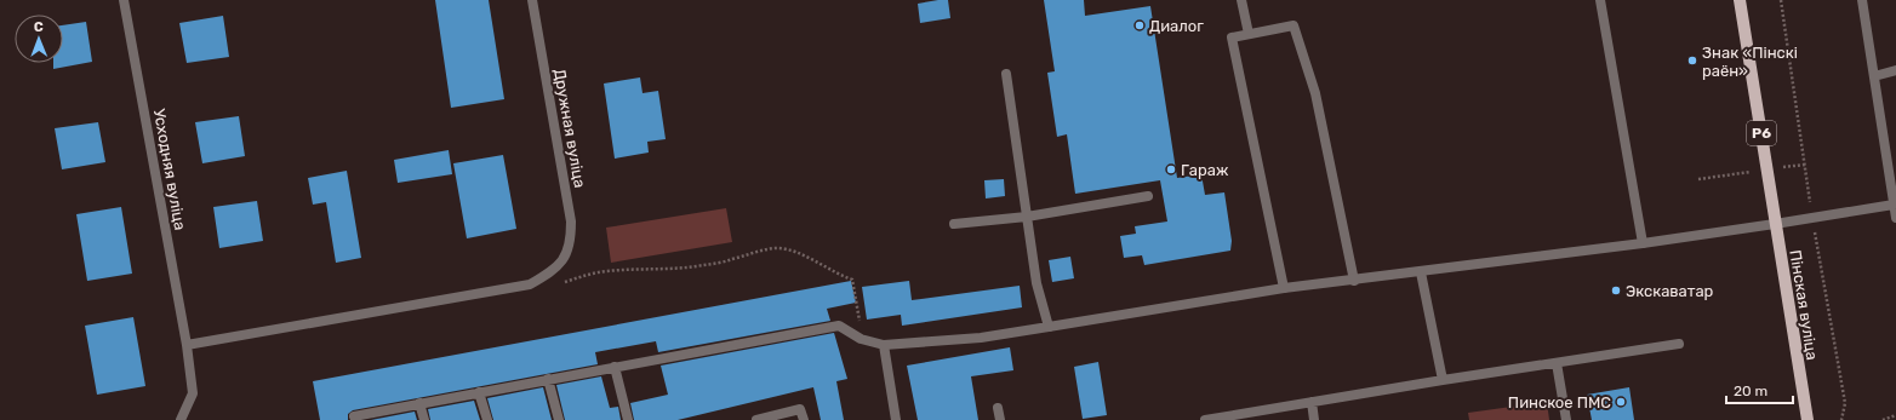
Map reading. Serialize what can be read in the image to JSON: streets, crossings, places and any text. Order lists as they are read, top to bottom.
{
  "streets": {
    "main road": ["Р6", "Пінская вуліца"],
    "street": ["Дружная вуліца", "Усходняя вуліца"]
  },
  "places": [
    "Диалог",
    "Знак «Пінскі раён»",
    "Гараж",
    "Экскаватар",
    "Пинское ПМС"
  ],
  "scale_bar": "20 m",
  "north": "top"
}
